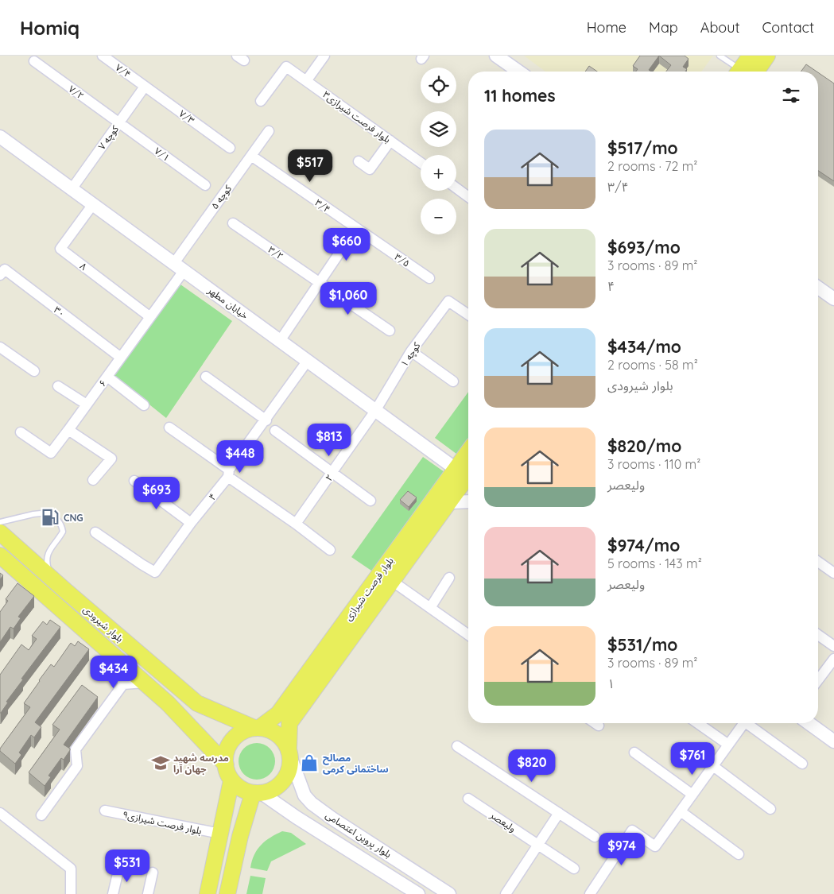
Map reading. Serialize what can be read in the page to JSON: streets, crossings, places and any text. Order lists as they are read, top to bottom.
{
  "streets": {
    "main road": ["بلوار فرصت شیرازی", "بلوار شیرودی"],
    "street": [
      "۷/۴",
      "۷/۲",
      "۷/۳",
      "۳بلوار فرصت شیرازی",
      "کوچه ۷",
      "۷/۱",
      "کوچه ۵",
      "۳/۴",
      "۳/۲",
      "۳/۵",
      "۸",
      "خیابان مطهر",
      "۳۰",
      "کوچه ۱",
      "۶",
      "۲",
      "۴",
      "ولیعصر",
      "۹بلوار فرصت شیرازی",
      "بلوار پروین اعتصامی"
    ]
  },
  "crossings": [
    ["۷/۴", "۷/۳"],
    ["۷/۴", "کوچه ۷"],
    ["۷/۲", "کوچه ۷"],
    ["۷/۲", "۷/۱"],
    ["۷/۳", "کوچه ۷"],
    ["کوچه ۷", "۷/۱"],
    ["کوچه ۷", "خیابان مطهر"],
    ["کوچه ۵", "۳/۴"],
    ["کوچه ۵", "خیابان مطهر"],
    ["کوچه ۵", "۶"],
    ["۳/۴", "۳/۵"],
    ["۸", "خیابان مطهر"],
    ["۸", "۶"],
    ["خیابان مطهر", "کوچه ۱"],
    ["خیابان مطهر", "۶"],
    ["خیابان مطهر", "۲"],
    ["خیابان مطهر", "۴"],
    ["خیابان مطهر", "بلوار فرصت شیرازی"],
    ["۳۰", "۶"],
    ["کوچه ۱", "۲"],
    ["بلوار فرصت شیرازی", "بلوار شیرودی"],
    ["بلوار فرصت شیرازی", "بلوار پروین اعتصامی"],
    ["بلوار شیرودی", "بلوار پروین اعتصامی"]
  ],
  "places": {
    "fuel station": ["CNG"],
    "school or university": ["مدرسه شهید جهان آرا"],
    "shop": ["مصالح ساختمانی کرمی"]
  },
  "page": {
    "header": "Homiq",
    "nav": [
      "Home",
      "Map",
      "About",
      "Contact"
    ],
    "map_buttons": ["+", "−"],
    "heading": "11 homes",
    "list": [
      {
        "name": "$517/mo",
        "note": "2 rooms · 72 m² · ۳/۴"
      },
      {
        "name": "$693/mo",
        "note": "3 rooms · 89 m² · ۴"
      },
      {
        "name": "$434/mo",
        "note": "2 rooms · 58 m² · بلوار شیرودی"
      },
      {
        "name": "$820/mo",
        "note": "3 rooms · 110 m² · ولیعصر"
      },
      {
        "name": "$974/mo",
        "note": "5 rooms · 143 m² · ولیعصر"
      },
      {
        "name": "$531/mo",
        "note": "3 rooms · 89 m² · ۱"
      }
    ],
    "price": [
      "$517",
      "$660",
      "$1,060",
      "$813",
      "$448",
      "$693",
      "$434",
      "$761",
      "$820",
      "$974",
      "$531"
    ]
  }
}
